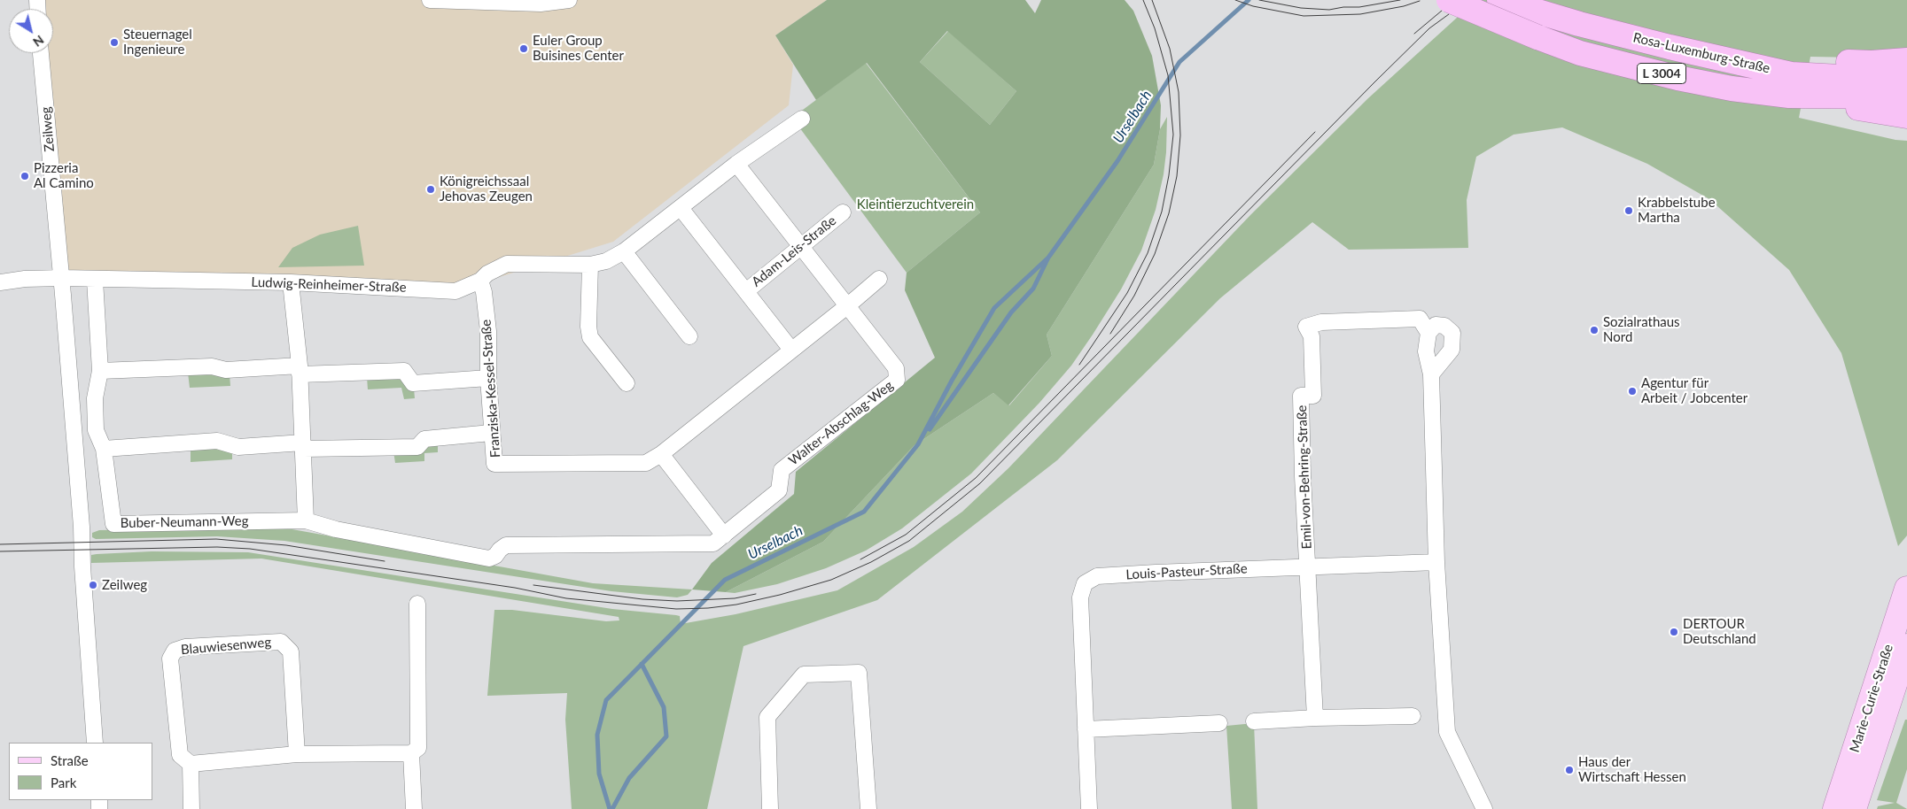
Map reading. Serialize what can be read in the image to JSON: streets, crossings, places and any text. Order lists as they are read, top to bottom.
{
  "streets": {
    "highway": ["Rosa-Luxemburg-Straße", "L 3004"],
    "main road": ["Marie-Curie-Straße"],
    "street": [
      "Zeilweg",
      "Adam-Leis-Straße",
      "Ludwig-Reinheimer-Straße",
      "Franziska-Kessel-Straße",
      "Walter-Abschlag-Weg",
      "Emil-von-Behring-Straße",
      "Buber-Neumann-Weg",
      "Louis-Pasteur-Straße",
      "Blauwiesenweg"
    ]
  },
  "crossings": [
    ["Zeilweg", "Ludwig-Reinheimer-Straße"],
    ["Adam-Leis-Straße", "Walter-Abschlag-Weg"],
    ["Ludwig-Reinheimer-Straße", "Franziska-Kessel-Straße"],
    ["Ludwig-Reinheimer-Straße", "Walter-Abschlag-Weg"],
    ["Ludwig-Reinheimer-Straße", "Buber-Neumann-Weg"],
    ["Franziska-Kessel-Straße", "Walter-Abschlag-Weg"],
    ["Walter-Abschlag-Weg", "Buber-Neumann-Weg"],
    ["Emil-von-Behring-Straße", "Louis-Pasteur-Straße"]
  ],
  "water": ["Urselbach"],
  "parks": ["Kleintierzuchtverein"],
  "places": [
    "Steuernagel Ingenieure",
    "Euler Group Buisines Center",
    "Pizzeria Al Camino",
    "Königreichssaal Jehovas Zeugen",
    "Krabbelstube Martha",
    "Sozialrathaus Nord",
    "Agentur für Arbeit / Jobcenter",
    "Zeilweg",
    "DERTOUR Deutschland",
    "Haus der Wirtschaft Hessen"
  ],
  "legend": ["Straße", "Park"],
  "north": "bottom right"
}
